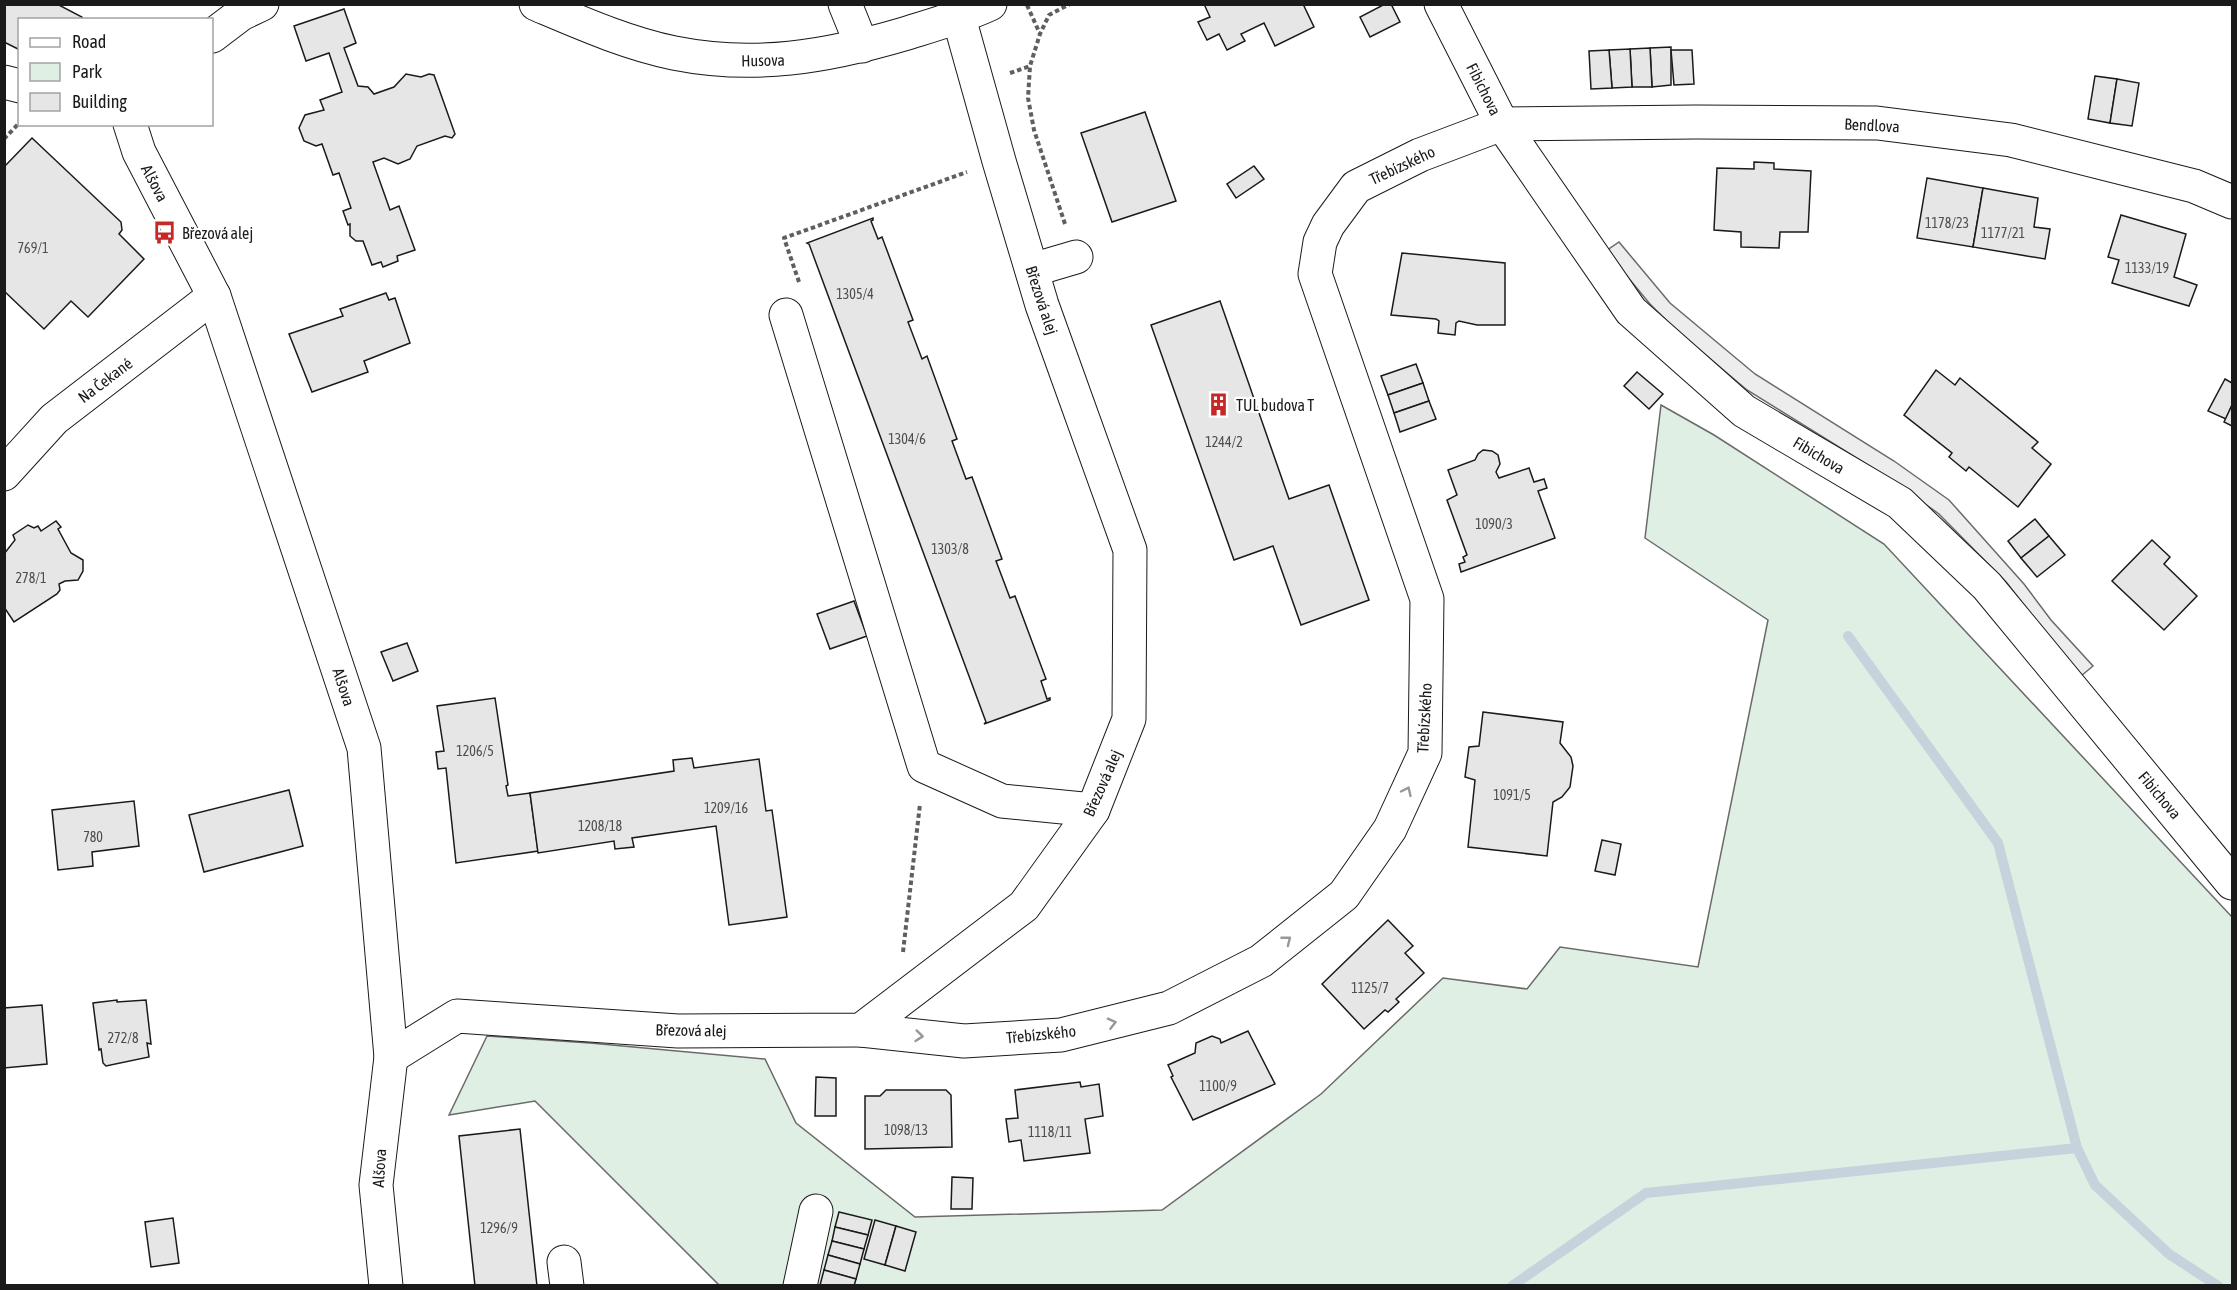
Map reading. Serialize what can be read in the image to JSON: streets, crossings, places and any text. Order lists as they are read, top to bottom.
{
  "streets": {
    "street": [
      "Husova",
      "Fibichova",
      "Bendlova",
      "Třebízského",
      "Alšova",
      "Březová alej",
      "Na Čekané"
    ]
  },
  "crossings": [
    ["Husova", "Březová alej"],
    ["Fibichova", "Bendlova"],
    ["Fibichova", "Třebízského"],
    ["Bendlova", "Třebízského"],
    ["Třebízského", "Březová alej"],
    ["Alšova", "Březová alej"],
    ["Alšova", "Na Čekané"]
  ],
  "places": {
    "bus stop": ["Březová alej"],
    "building": ["TUL budova T"]
  },
  "house_numbers": [
    "1178/23",
    "1177/21",
    "769/1",
    "1133/19",
    "1305/4",
    "1304/6",
    "1244/2",
    "1090/3",
    "1303/8",
    "278/1",
    "1206/5",
    "1091/5",
    "1209/16",
    "1208/18",
    "780",
    "1125/7",
    "272/8",
    "1100/9",
    "1098/13",
    "1118/11",
    "1296/9"
  ],
  "legend": ["Road", "Park", "Building"]
}
